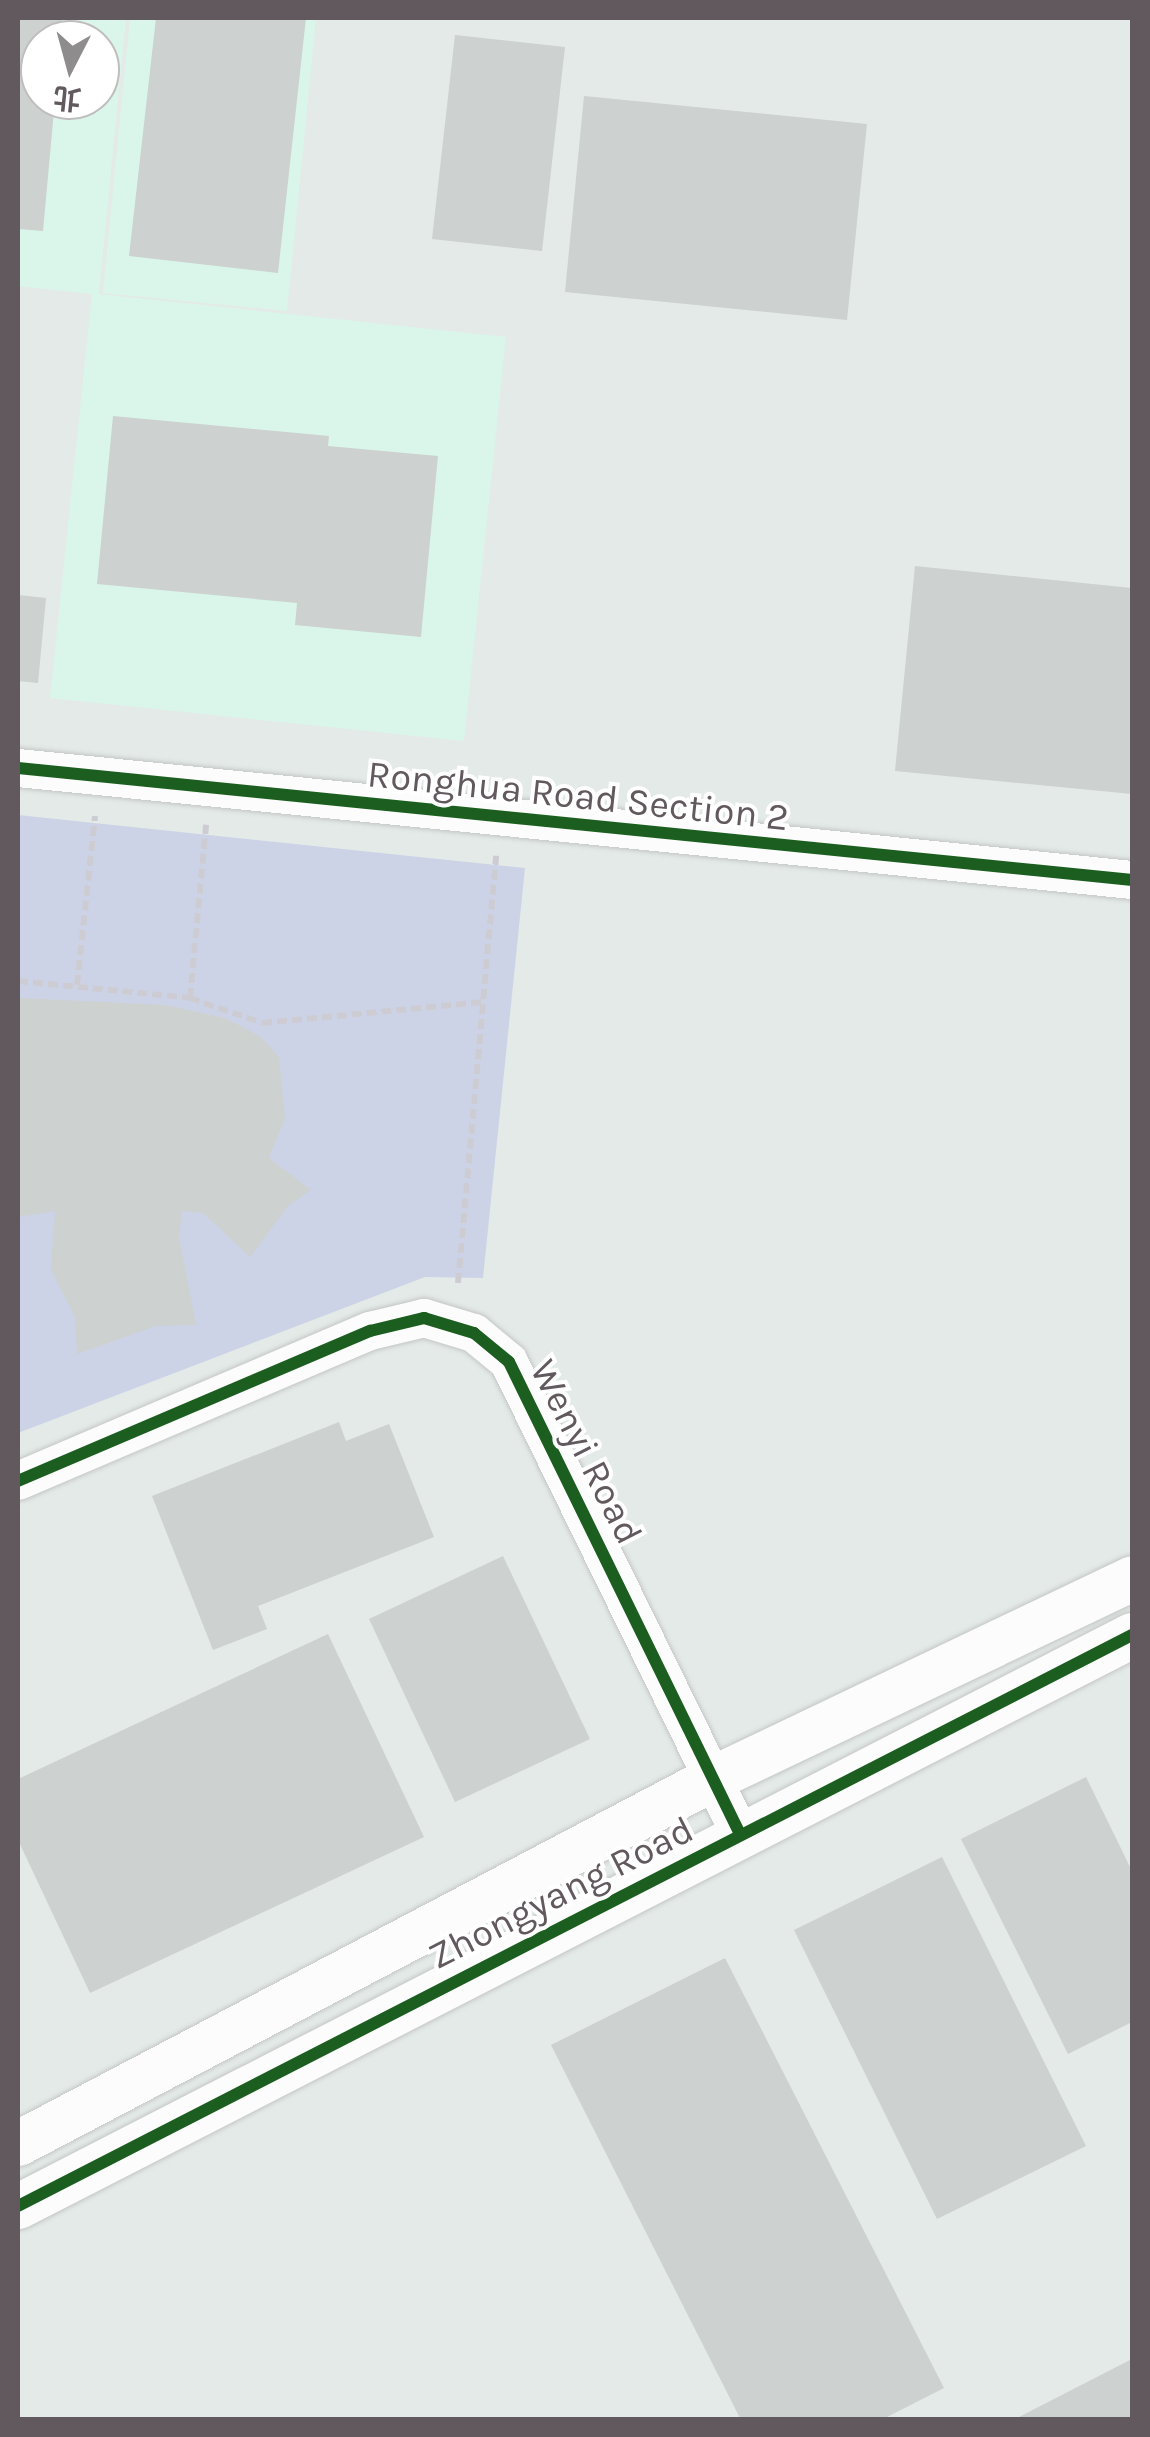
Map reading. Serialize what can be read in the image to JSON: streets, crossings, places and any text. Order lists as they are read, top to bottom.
{
  "streets": {
    "street": ["Ronghua Road Section 2", "Wenyi Road", "Zhongyang Road"]
  },
  "crossings": [
    ["Wenyi Road", "Zhongyang Road"]
  ],
  "north": "bottom"
}
